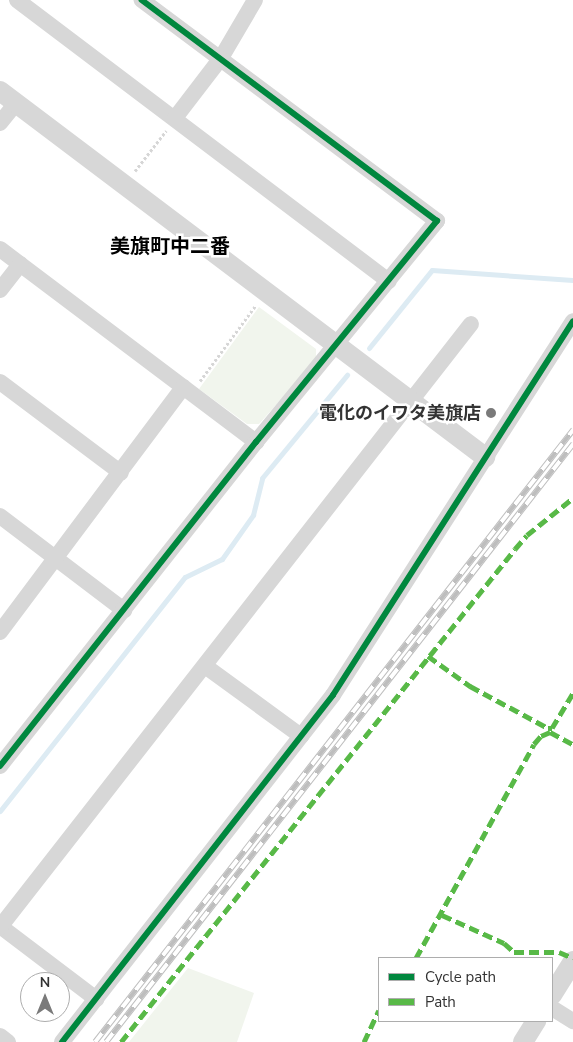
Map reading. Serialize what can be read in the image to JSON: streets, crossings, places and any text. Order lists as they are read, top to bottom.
{
  "districts": ["美旗町中二番"],
  "places": ["電化のイワタ美旗店"],
  "legend": ["Cycle path", "Path"],
  "north": "top"
}
